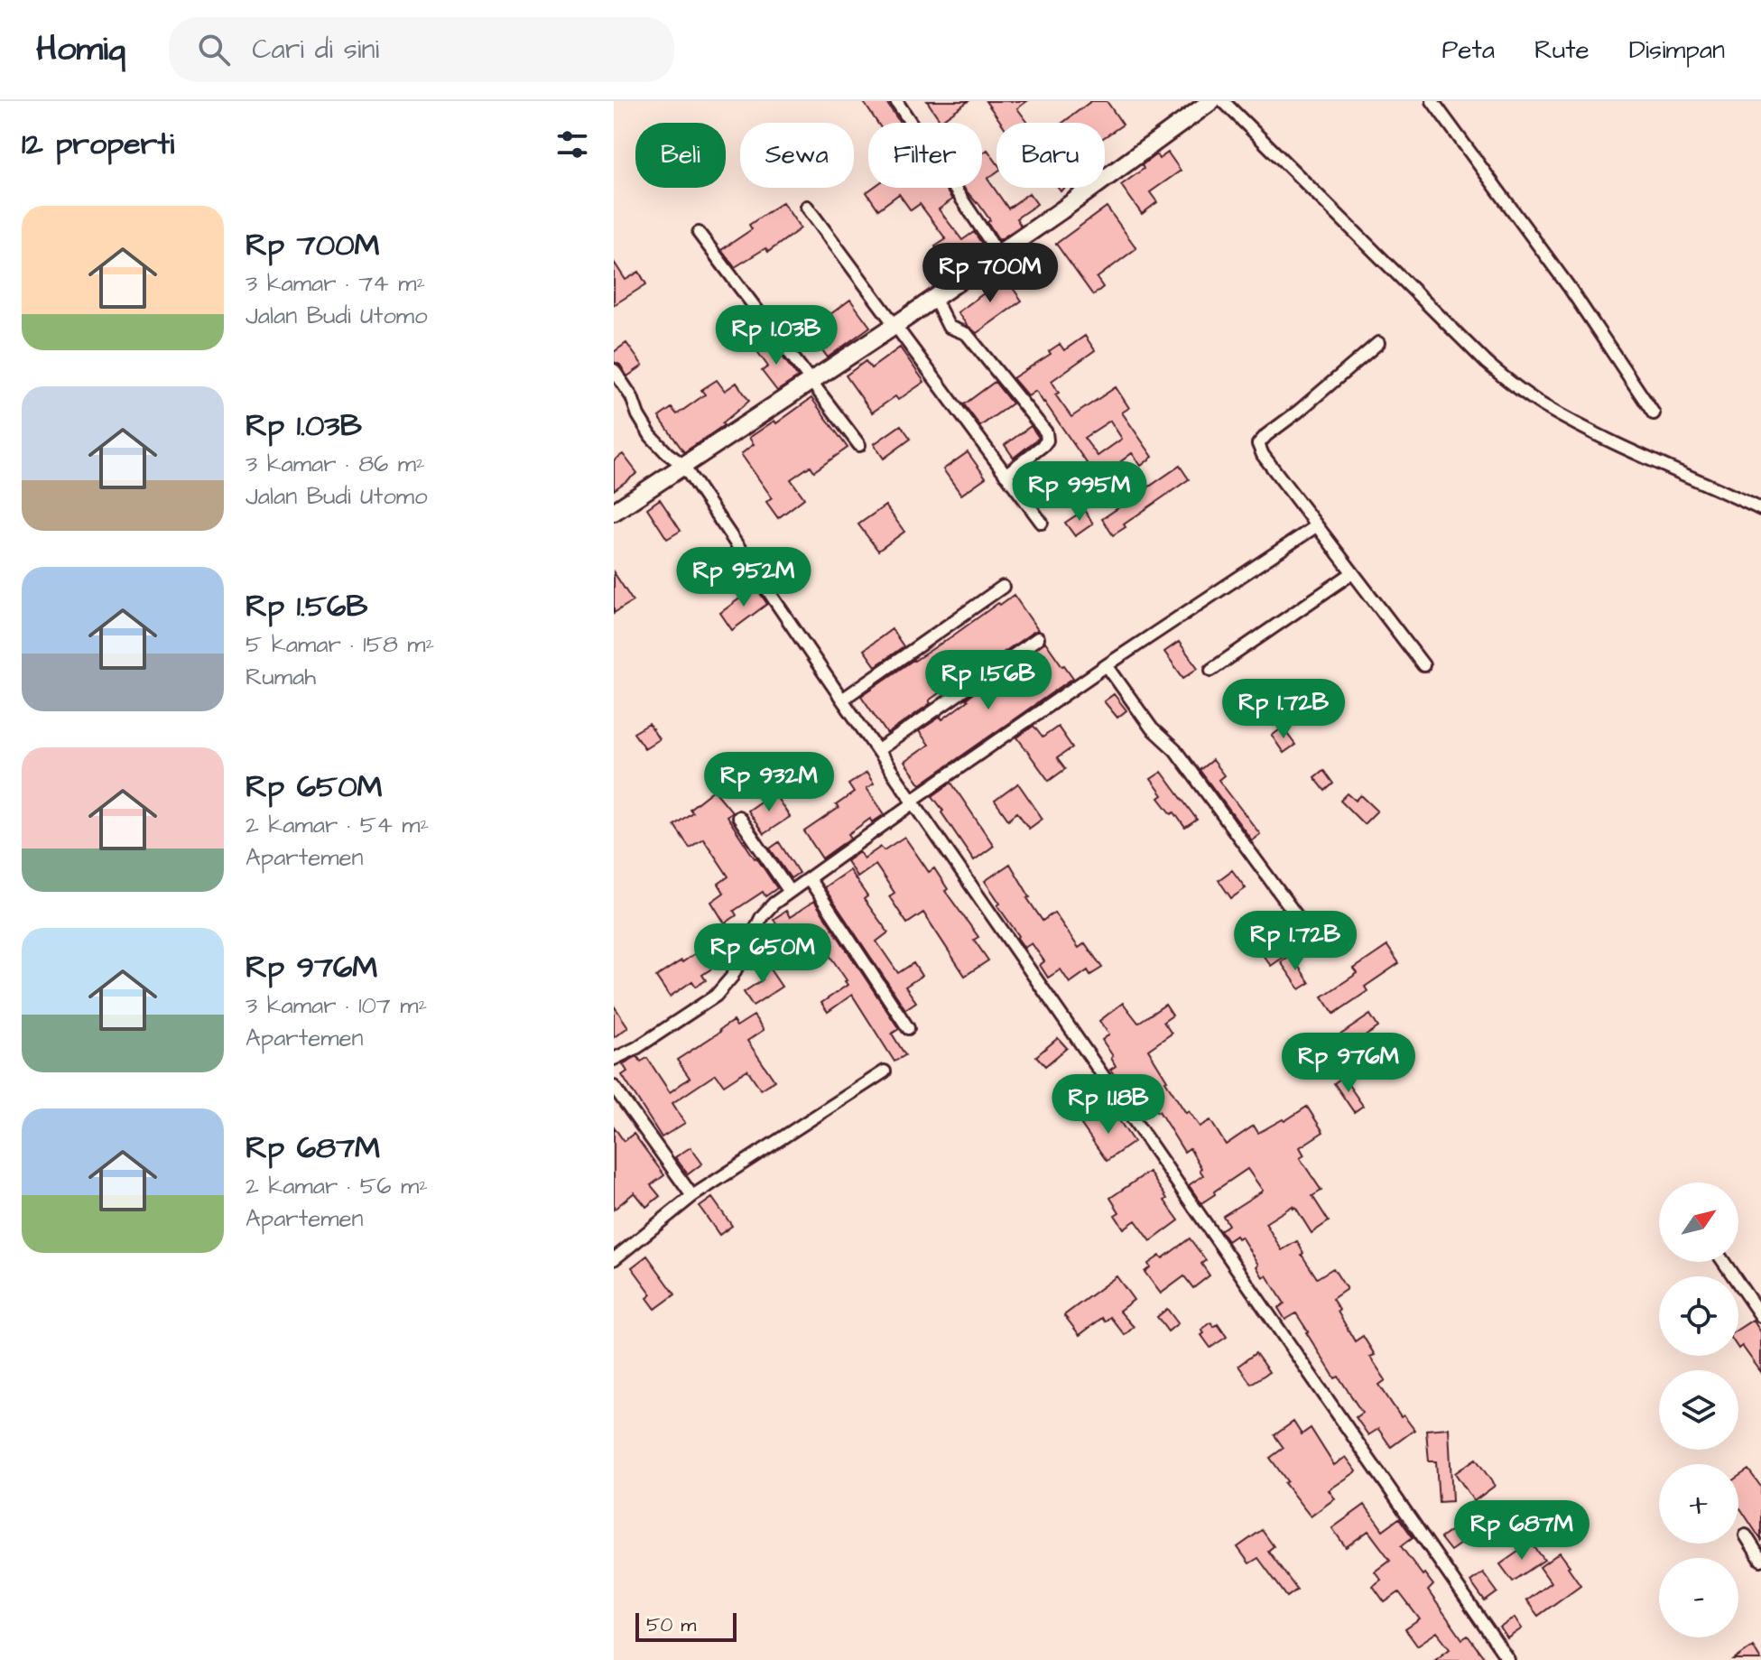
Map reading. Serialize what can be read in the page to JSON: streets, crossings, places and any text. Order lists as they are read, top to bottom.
{
  "scale_bar": "50 m",
  "north": "top right",
  "page": {
    "header": "Homiq",
    "search": "Cari di sini",
    "nav": ["Peta", "Rute", "Disimpan"],
    "heading": "12 properti",
    "chip": [
      "Beli",
      "Sewa",
      "Filter",
      "Baru"
    ],
    "list": [
      {
        "name": "Rp 700M",
        "note": "3 kamar · 74 m² · Jalan Budi Utomo"
      },
      {
        "name": "Rp 1.03B",
        "note": "3 kamar · 86 m² · Jalan Budi Utomo"
      },
      {
        "name": "Rp 1.56B",
        "note": "5 kamar · 158 m² · Rumah"
      },
      {
        "name": "Rp 650M",
        "note": "2 kamar · 54 m² · Apartemen"
      },
      {
        "name": "Rp 976M",
        "note": "3 kamar · 107 m² · Apartemen"
      },
      {
        "name": "Rp 687M",
        "note": "2 kamar · 56 m² · Apartemen"
      }
    ],
    "price": [
      "Rp 700M",
      "Rp 1.03B",
      "Rp 995M",
      "Rp 952M",
      "Rp 1.56B",
      "Rp 1.72B",
      "Rp 932M",
      "Rp 1.72B",
      "Rp 650M",
      "Rp 976M",
      "Rp 1.18B",
      "Rp 687M"
    ],
    "map_buttons": ["+", "−"],
    "scale": "50 m"
  }
}
